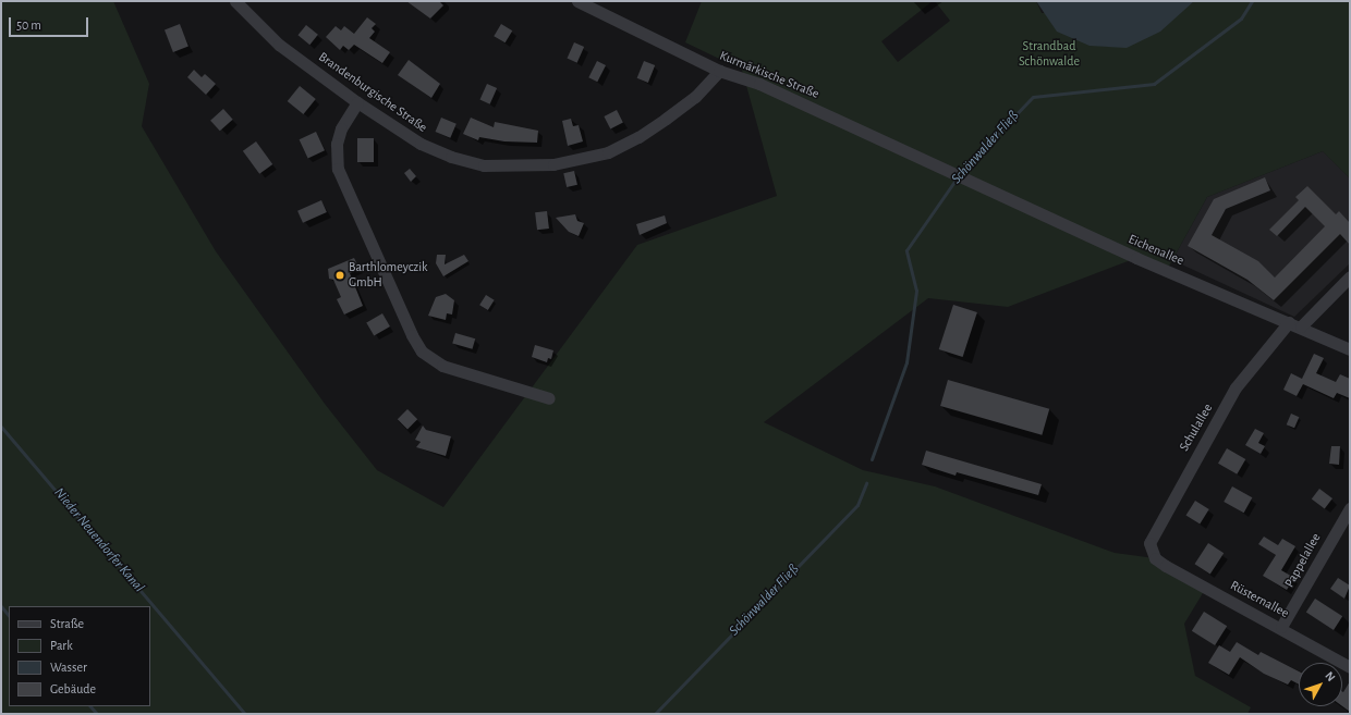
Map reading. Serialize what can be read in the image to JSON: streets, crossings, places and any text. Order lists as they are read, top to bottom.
{
  "streets": {
    "street": [
      "Kurmärkische Straße",
      "Brandenburgische Straße",
      "Eichenallee",
      "Schulallee",
      "Pappelallee",
      "Rüsternallee"
    ]
  },
  "crossings": [
    ["Kurmärkische Straße", "Brandenburgische Straße"],
    ["Kurmärkische Straße", "Eichenallee"],
    ["Eichenallee", "Schulallee"],
    ["Schulallee", "Rüsternallee"],
    ["Pappelallee", "Rüsternallee"]
  ],
  "water": ["Schönwalder Fließ", "Nieder Neuendorfer Kanal"],
  "parks": ["Strandbad Schönwalde"],
  "places": ["Barthlomeyczik GmbH"],
  "legend": [
    "Straße",
    "Park",
    "Wasser",
    "Gebäude"
  ],
  "scale_bar": "50 m",
  "north": "top right"
}
